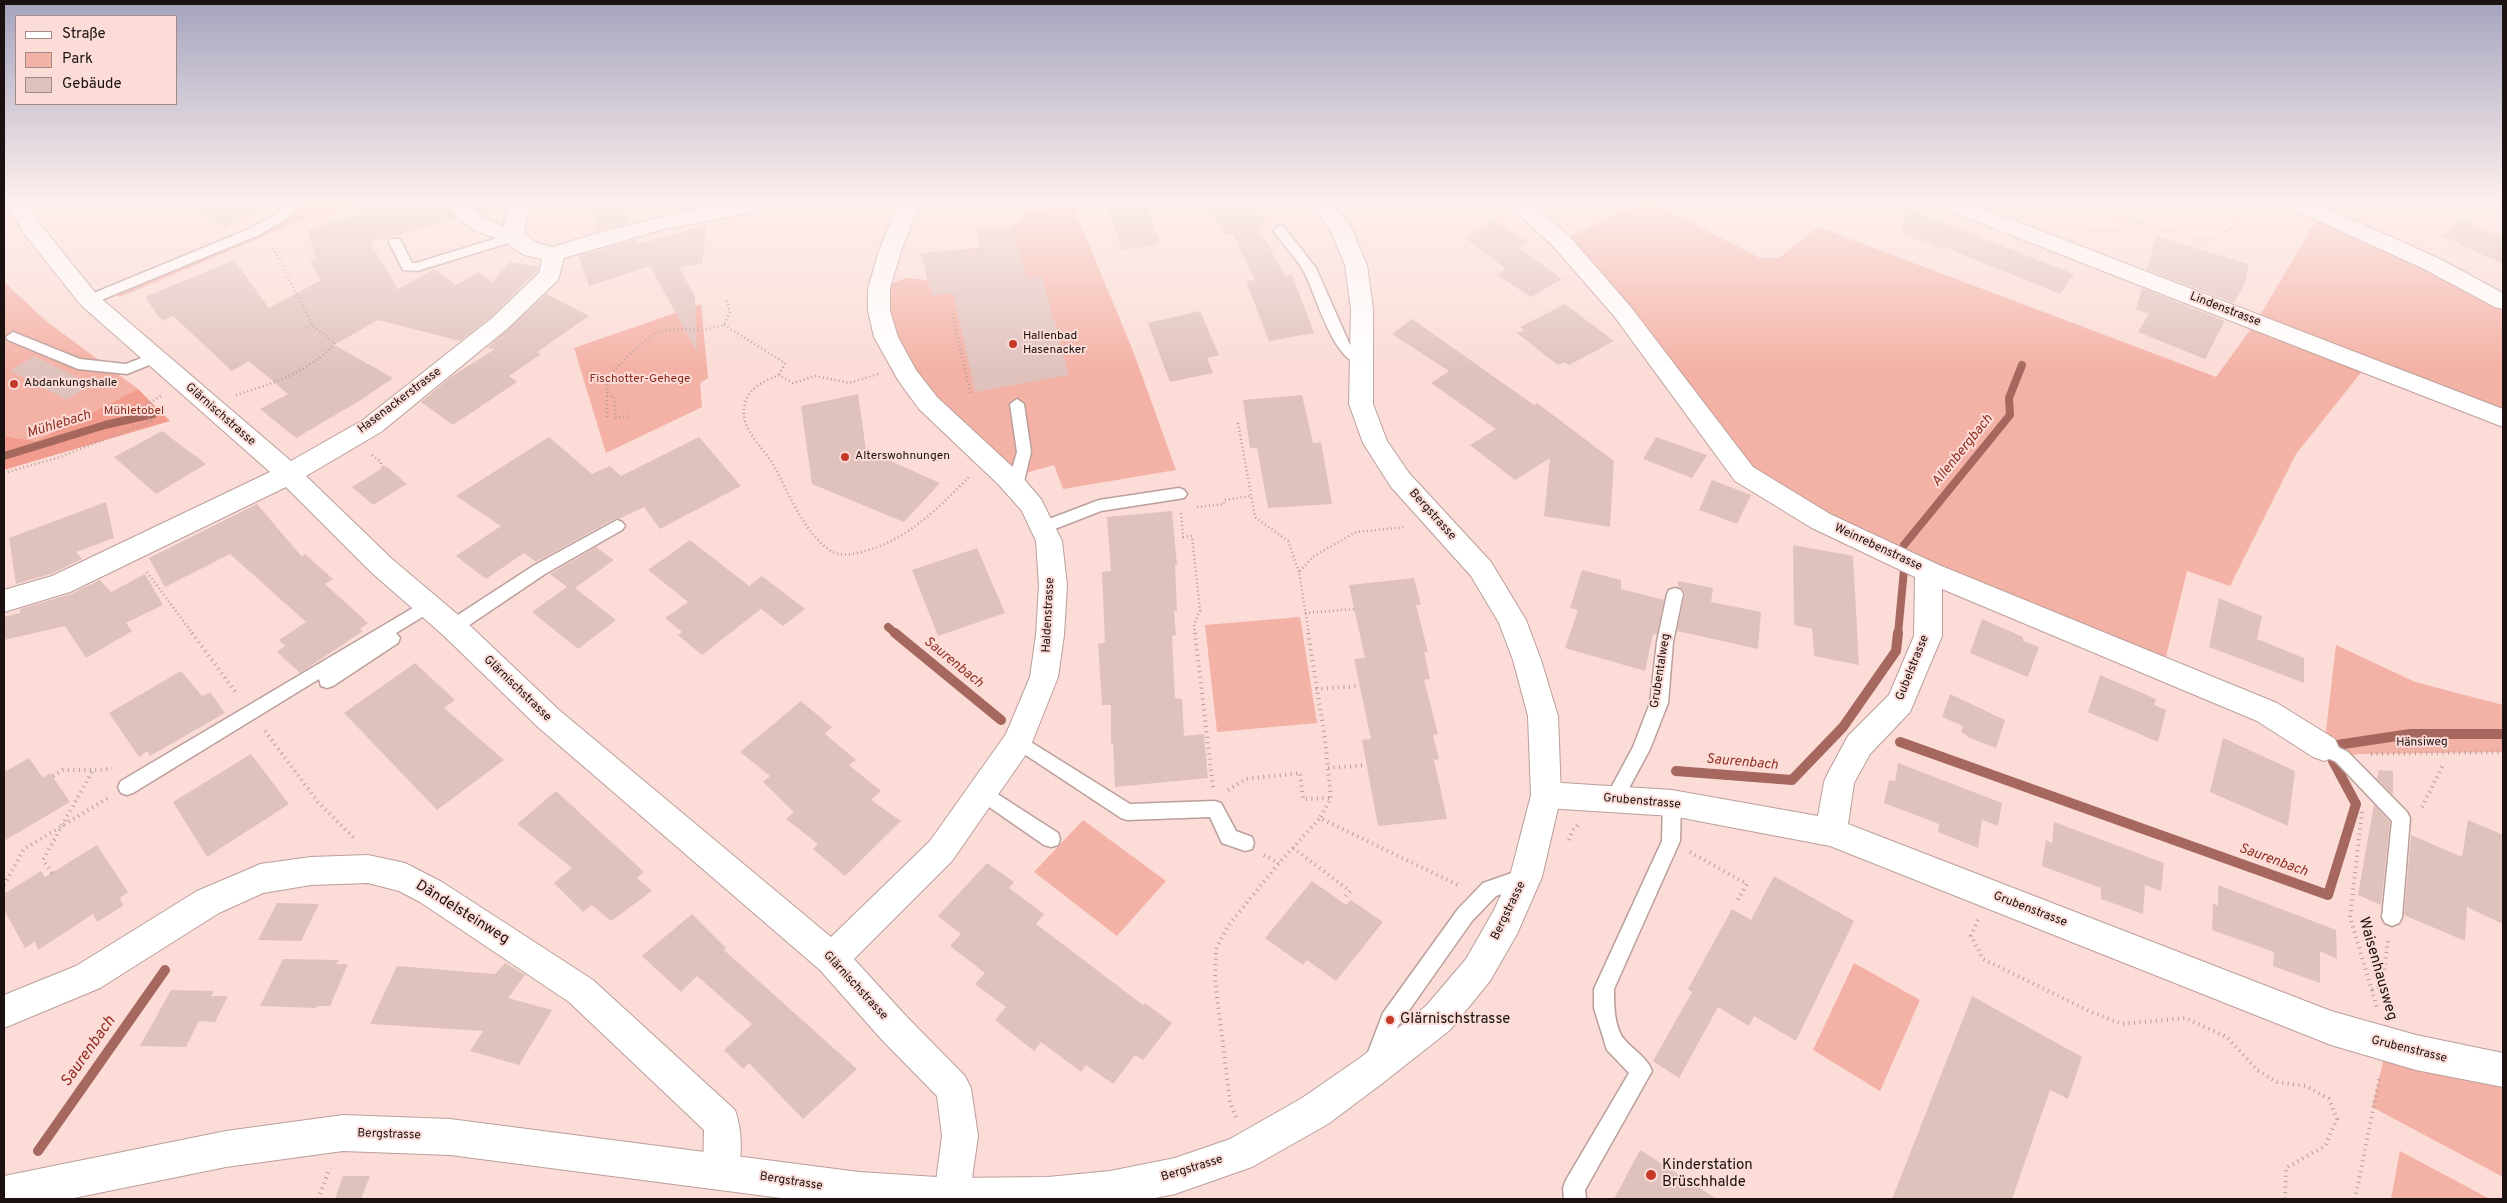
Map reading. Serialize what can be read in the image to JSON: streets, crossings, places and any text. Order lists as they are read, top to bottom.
{
  "streets": {
    "street": [
      "Lindenstrasse",
      "Hasenackerstrasse",
      "Glärnischstrasse",
      "Bergstrasse",
      "Weinrebenstrasse",
      "Haldenstrasse",
      "Gubelstrasse",
      "Grubenstrasse",
      "Dändelsteinweg"
    ],
    "lane": ["Grubentalweg"],
    "path": ["Hänsiweg", "Waisenhausweg"]
  },
  "crossings": [
    ["Hasenackerstrasse", "Glärnischstrasse"],
    ["Glärnischstrasse", "Bergstrasse"],
    ["Glärnischstrasse", "Haldenstrasse"],
    ["Bergstrasse", "Grubenstrasse"],
    ["Bergstrasse", "Dändelsteinweg"],
    ["Weinrebenstrasse", "Gubelstrasse"],
    ["Weinrebenstrasse", "Hänsiweg"],
    ["Gubelstrasse", "Grubenstrasse"],
    ["Grubentalweg", "Grubenstrasse"],
    ["Grubenstrasse", "Waisenhausweg"]
  ],
  "water": ["Mühlebach", "Allenbergbach", "Saurenbach"],
  "parks": ["Fischotter-Gehege", "Mühletobel"],
  "places": [
    "Hallenbad Hasenacker",
    "Abdankungshalle",
    "Alterswohnungen",
    "Glärnischstrasse",
    "Kinderstation Brüschhalde"
  ],
  "legend": ["Straße", "Park", "Gebäude"]
}
